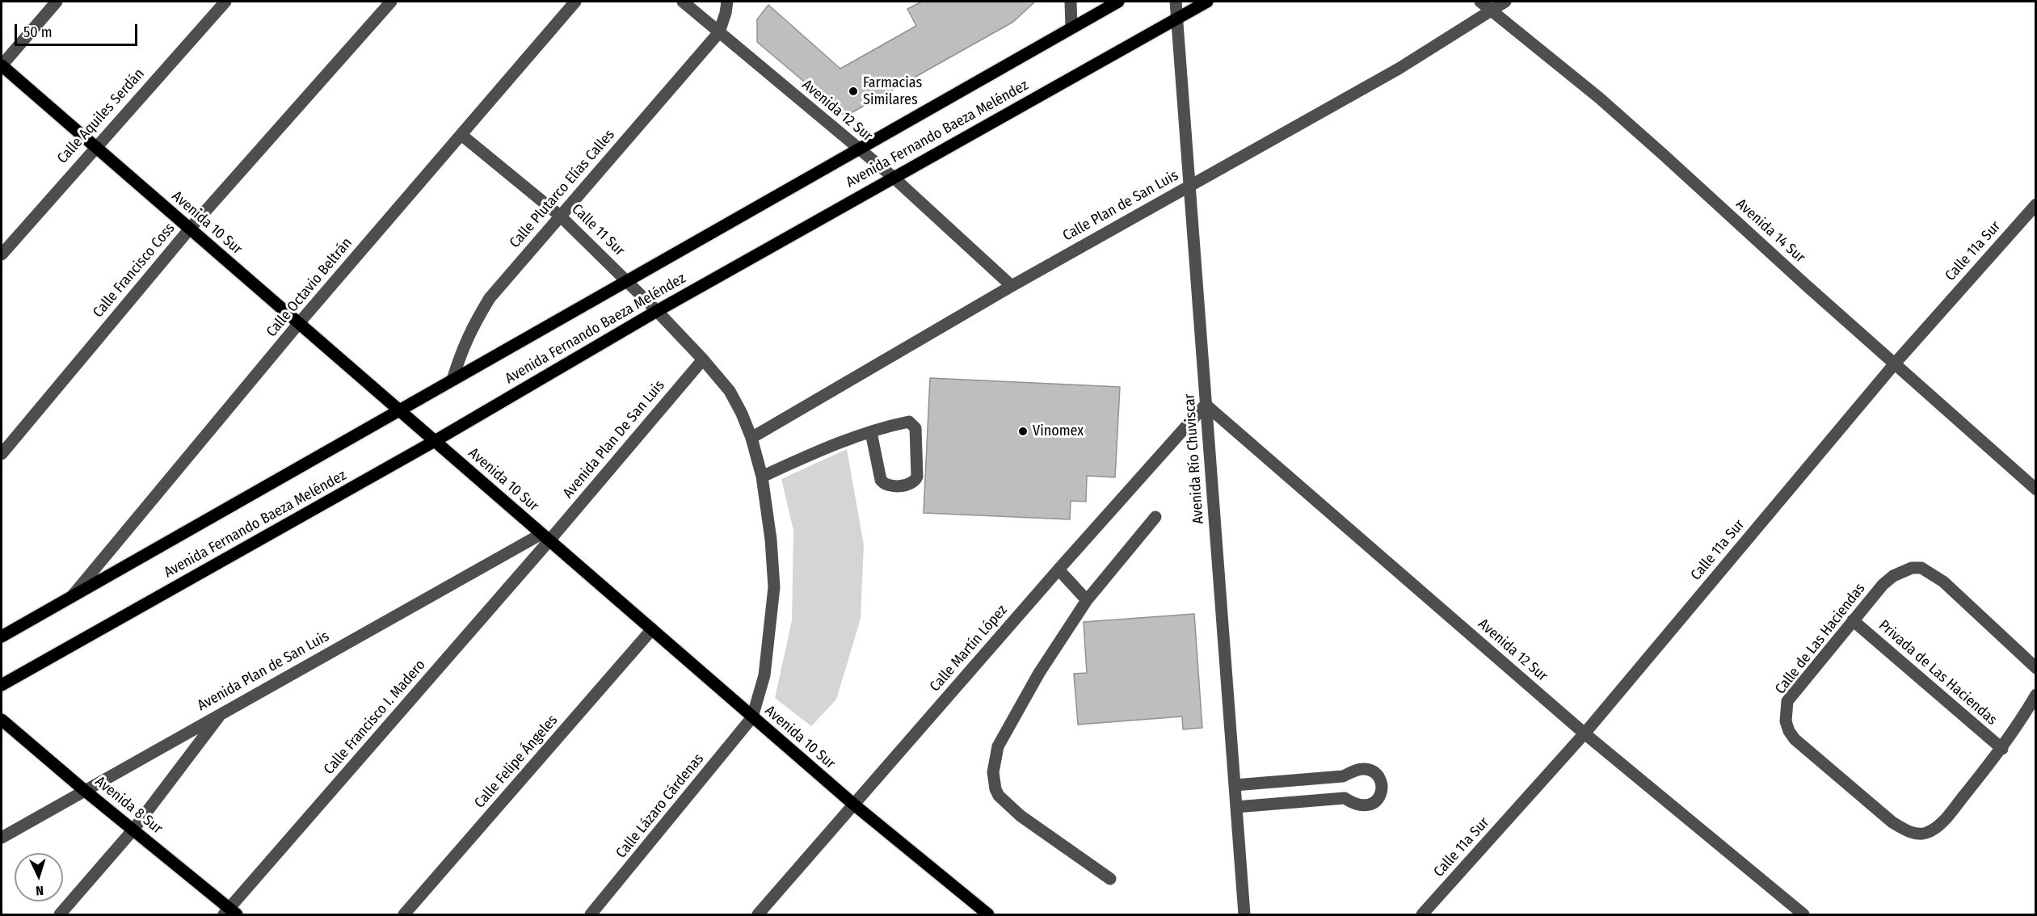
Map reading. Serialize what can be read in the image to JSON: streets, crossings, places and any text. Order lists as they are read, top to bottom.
{
  "streets": {
    "main road": ["Avenida Fernando Baeza Meléndez", "Avenida 10 Sur", "Avenida 8 Sur"],
    "street": [
      "Avenida 12 Sur",
      "Calle Aquiles Serdán",
      "Calle Plutarco Elías Calles",
      "Calle Plan de San Luis",
      "Calle 11 Sur",
      "Avenida 14 Sur",
      "Calle 11a Sur",
      "Calle Francisco Coss",
      "Calle Octavio Beltrán",
      "Avenida Plan De San Luis",
      "Avenida Río Chuviscar",
      "Calle de Las Haciendas",
      "Calle Martín López",
      "Avenida Plan de San Luis",
      "Privada de Las Haciendas",
      "Calle Francisco I. Madero",
      "Calle Felipe Ángeles",
      "Calle Lázaro Cárdenas"
    ]
  },
  "crossings": [
    ["Avenida 12 Sur", "Avenida Fernando Baeza Meléndez"],
    ["Avenida 12 Sur", "Calle Plutarco Elías Calles"],
    ["Avenida 12 Sur", "Calle Plan de San Luis"],
    ["Avenida 12 Sur", "Calle 11a Sur"],
    ["Avenida 12 Sur", "Avenida Río Chuviscar"],
    ["Avenida 12 Sur", "Calle Martín López"],
    ["Calle Aquiles Serdán", "Avenida 10 Sur"],
    ["Avenida Fernando Baeza Meléndez", "Calle Plutarco Elías Calles"],
    ["Avenida Fernando Baeza Meléndez", "Avenida 10 Sur"],
    ["Avenida Fernando Baeza Meléndez", "Calle 11 Sur"],
    ["Avenida Fernando Baeza Meléndez", "Calle Octavio Beltrán"],
    ["Avenida Fernando Baeza Meléndez", "Avenida Río Chuviscar"],
    ["Calle Plutarco Elías Calles", "Calle 11 Sur"],
    ["Calle Plan de San Luis", "Calle 11 Sur"],
    ["Calle Plan de San Luis", "Avenida 14 Sur"],
    ["Calle Plan de San Luis", "Avenida Río Chuviscar"],
    ["Avenida 10 Sur", "Calle 11 Sur"],
    ["Avenida 10 Sur", "Calle Francisco Coss"],
    ["Avenida 10 Sur", "Calle Octavio Beltrán"],
    ["Avenida 10 Sur", "Avenida Plan De San Luis"],
    ["Avenida 10 Sur", "Calle Martín López"],
    ["Avenida 10 Sur", "Avenida Plan de San Luis"],
    ["Avenida 10 Sur", "Calle Francisco I. Madero"],
    ["Avenida 10 Sur", "Calle Felipe Ángeles"],
    ["Avenida 10 Sur", "Calle Lázaro Cárdenas"],
    ["Calle 11 Sur", "Calle Octavio Beltrán"],
    ["Calle 11 Sur", "Avenida Plan De San Luis"],
    ["Calle 11 Sur", "Calle Lázaro Cárdenas"],
    ["Avenida 14 Sur", "Calle 11a Sur"],
    ["Avenida Plan De San Luis", "Avenida Plan de San Luis"],
    ["Avenida Plan De San Luis", "Calle Francisco I. Madero"],
    ["Avenida Río Chuviscar", "Calle Martín López"],
    ["Calle de Las Haciendas", "Privada de Las Haciendas"],
    ["Avenida Plan de San Luis", "Calle Francisco I. Madero"],
    ["Avenida Plan de San Luis", "Avenida 8 Sur"],
    ["Calle Francisco I. Madero", "Avenida 8 Sur"]
  ],
  "places": ["Farmacias Similares", "Vinomex"],
  "scale_bar": "50 m",
  "north": "bottom"
}
